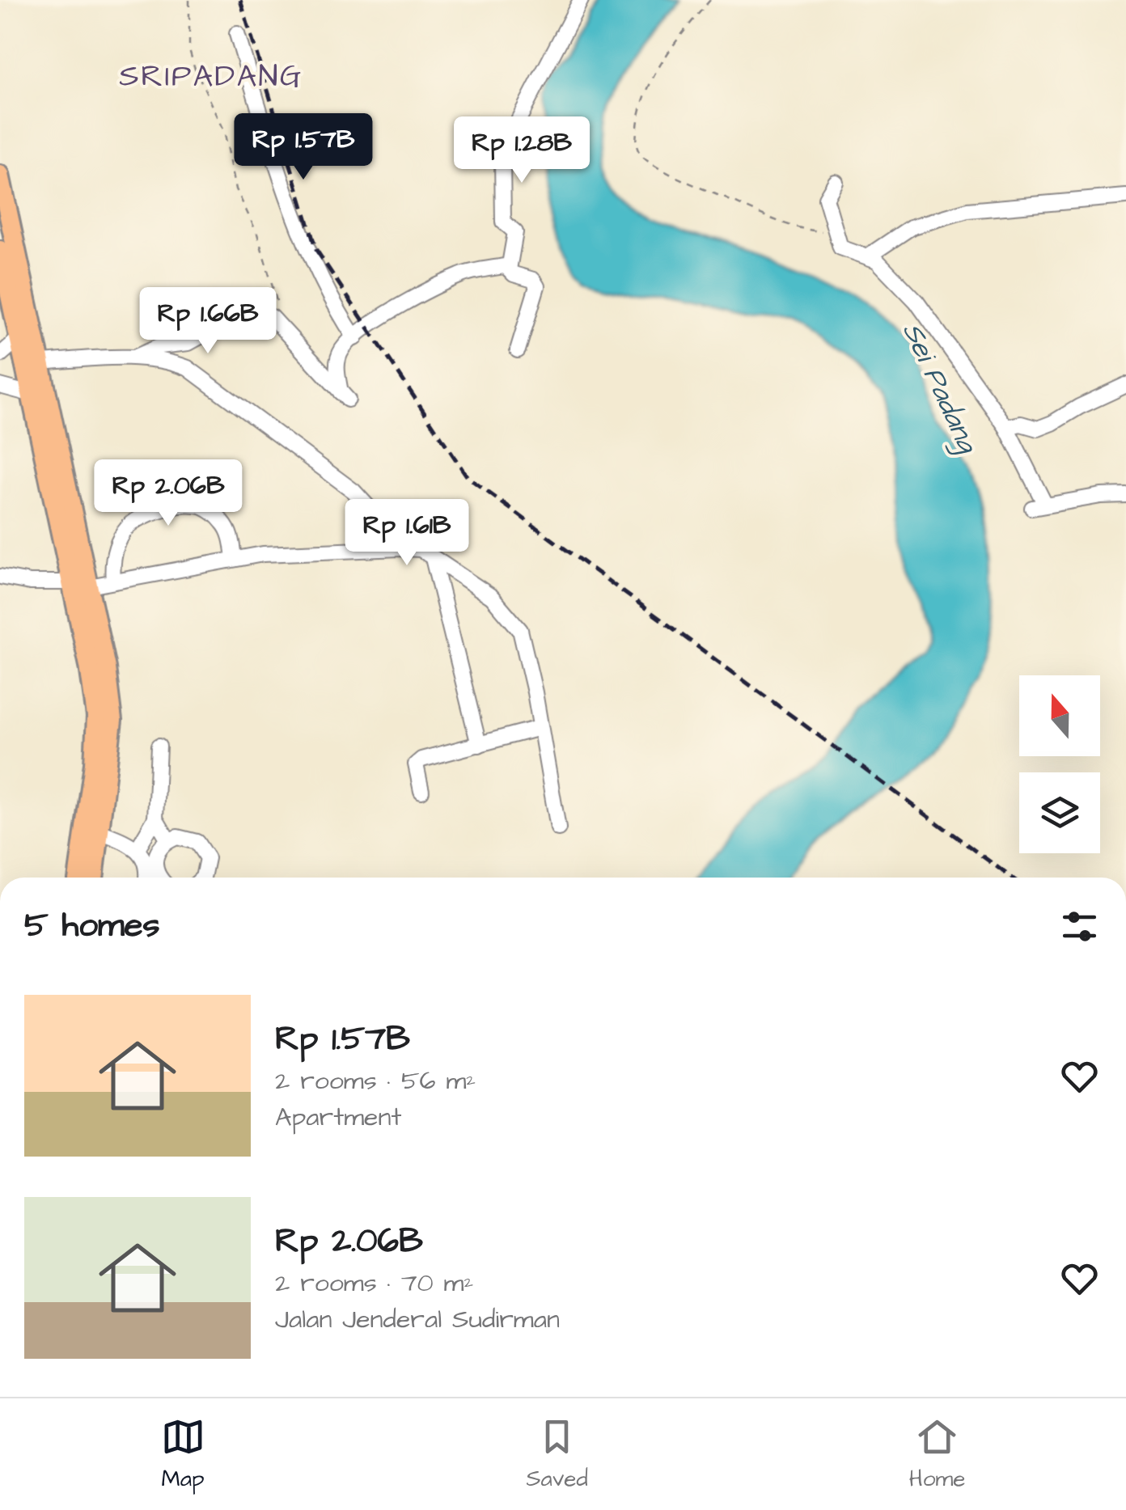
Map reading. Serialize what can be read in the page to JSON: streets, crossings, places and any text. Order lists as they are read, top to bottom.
{
  "districts": ["SRIPADANG"],
  "water": ["Sei Padang"],
  "north": "top",
  "page": {
    "price": [
      "Rp 1.57B",
      "Rp 1.28B",
      "Rp 1.66B",
      "Rp 2.06B",
      "Rp 1.61B"
    ],
    "heading": "5 homes",
    "list": [
      {
        "name": "Rp 1.57B",
        "note": "2 rooms · 56 m² · Apartment"
      },
      {
        "name": "Rp 2.06B",
        "note": "2 rooms · 70 m² · Jalan Jenderal Sudirman"
      }
    ],
    "tabs": ["Map", "Saved", "Home"]
  }
}
